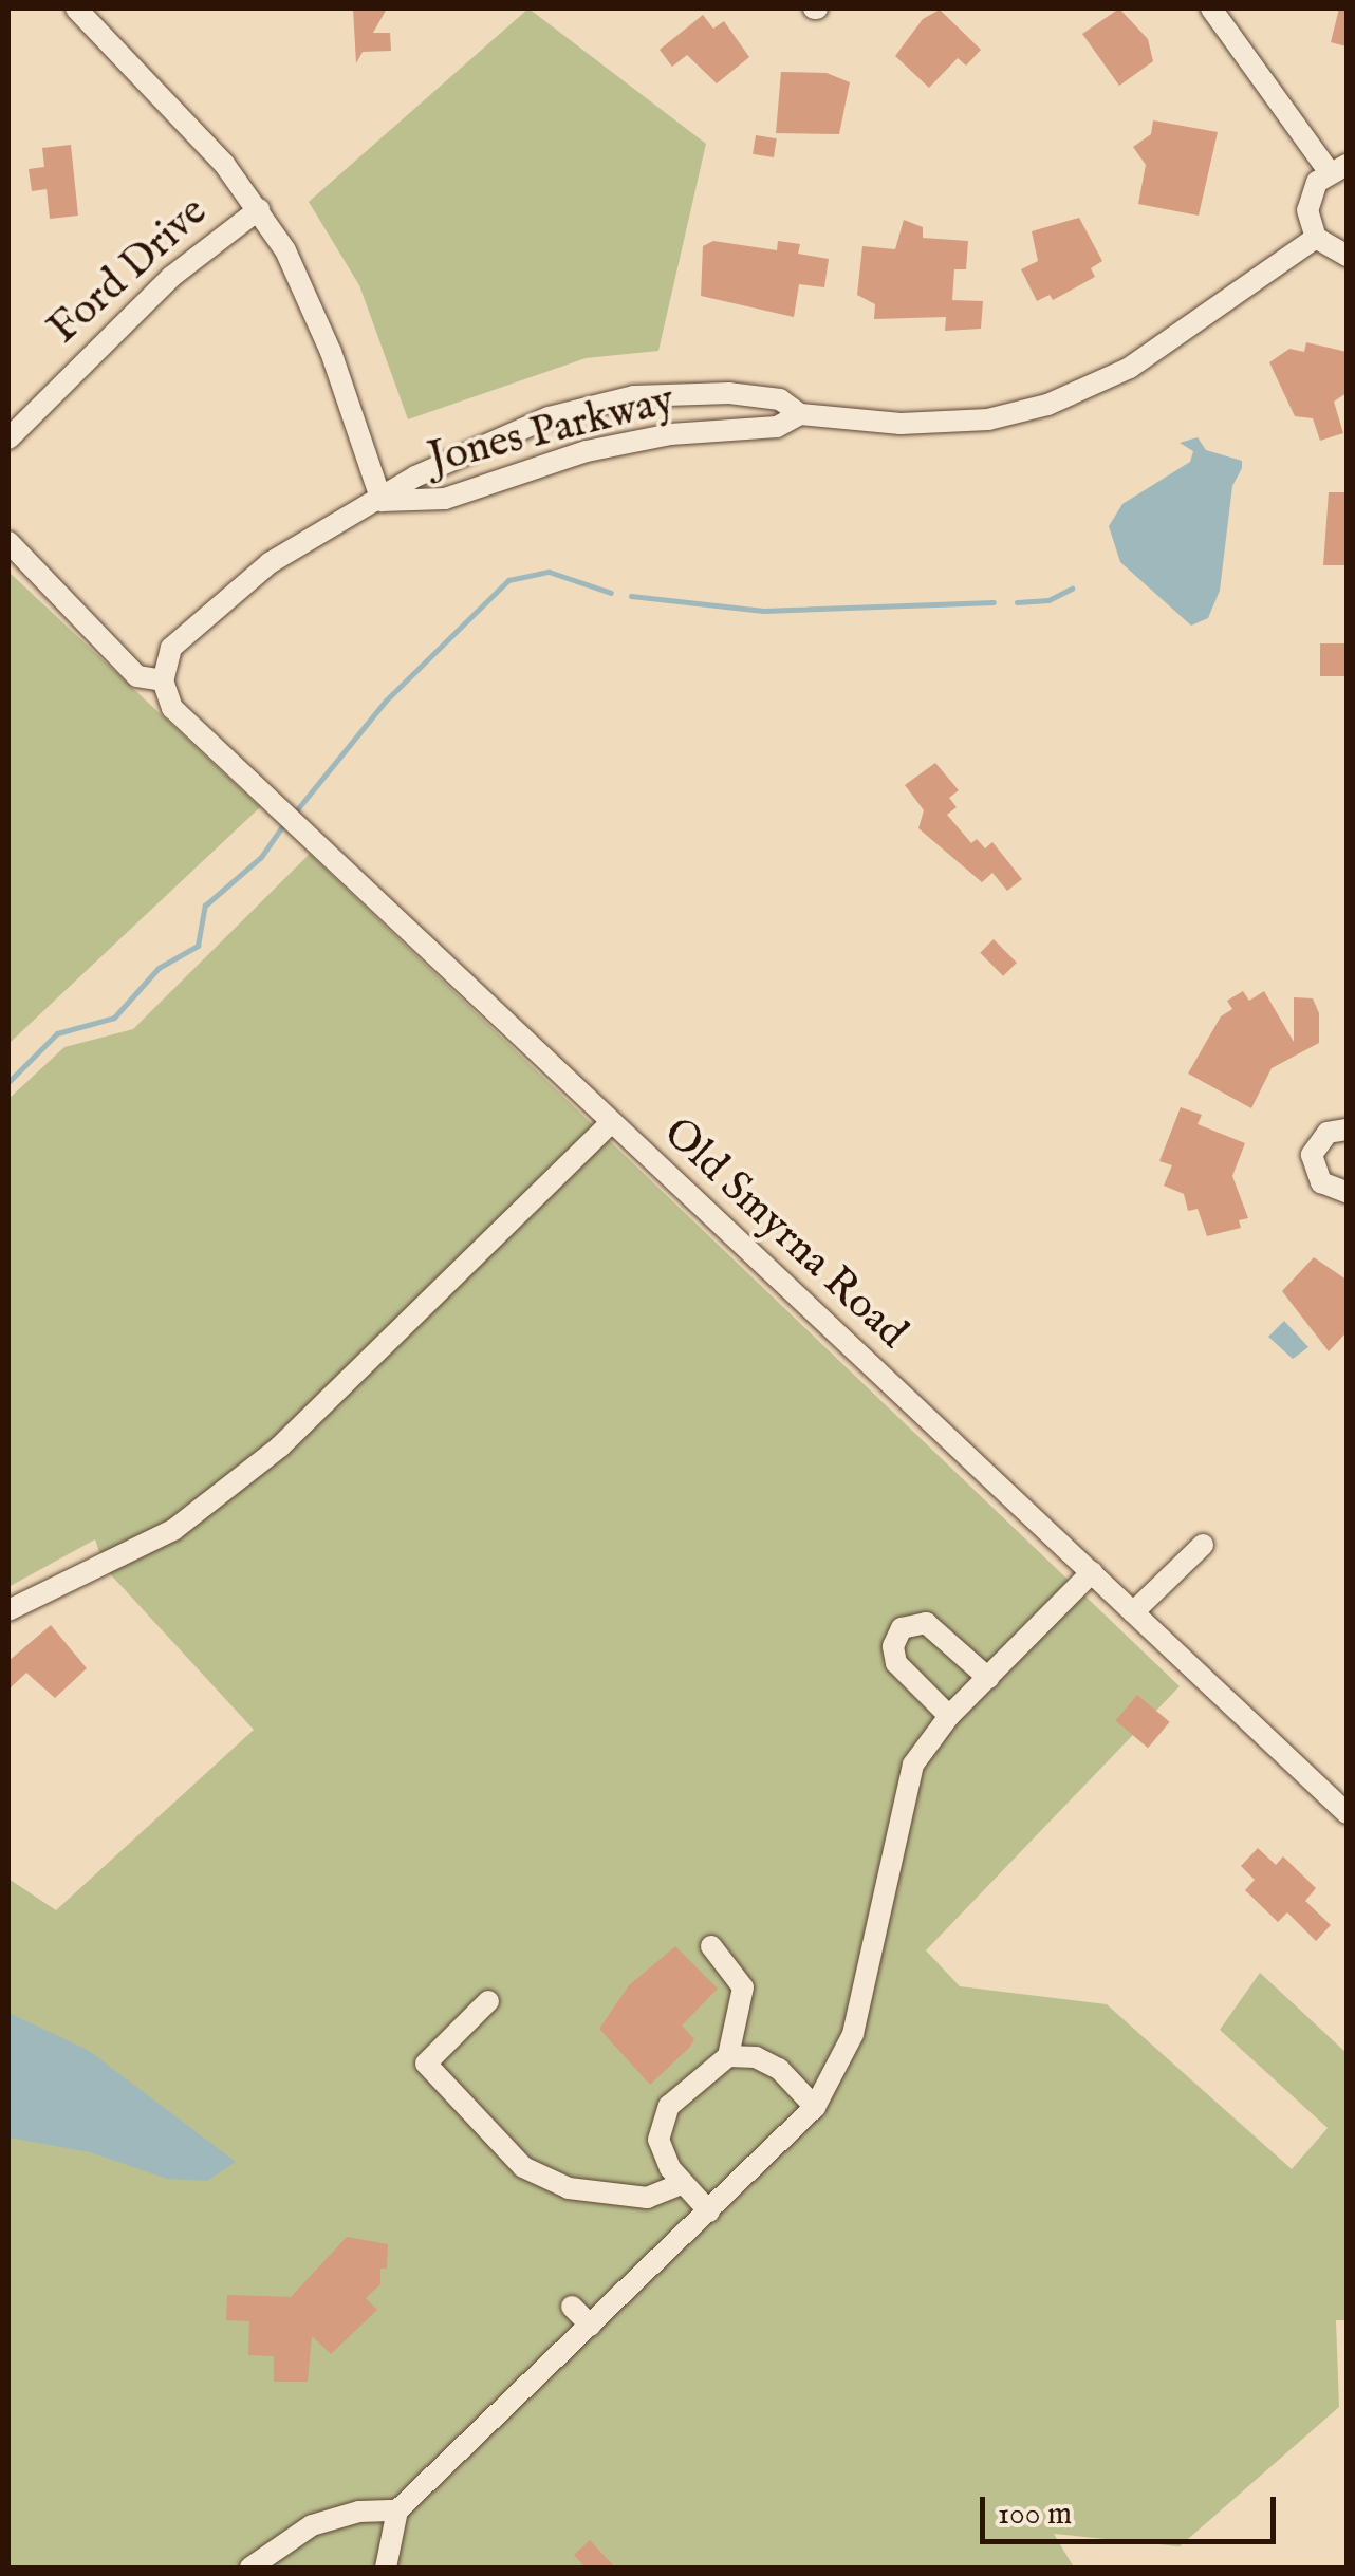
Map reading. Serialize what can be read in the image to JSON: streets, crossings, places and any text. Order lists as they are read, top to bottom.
{
  "streets": {
    "street": ["Ford Drive", "Jones Parkway", "Old Smyrna Road"]
  },
  "crossings": [
    ["Jones Parkway", "Old Smyrna Road"]
  ],
  "scale_bar": "100 m"
}
